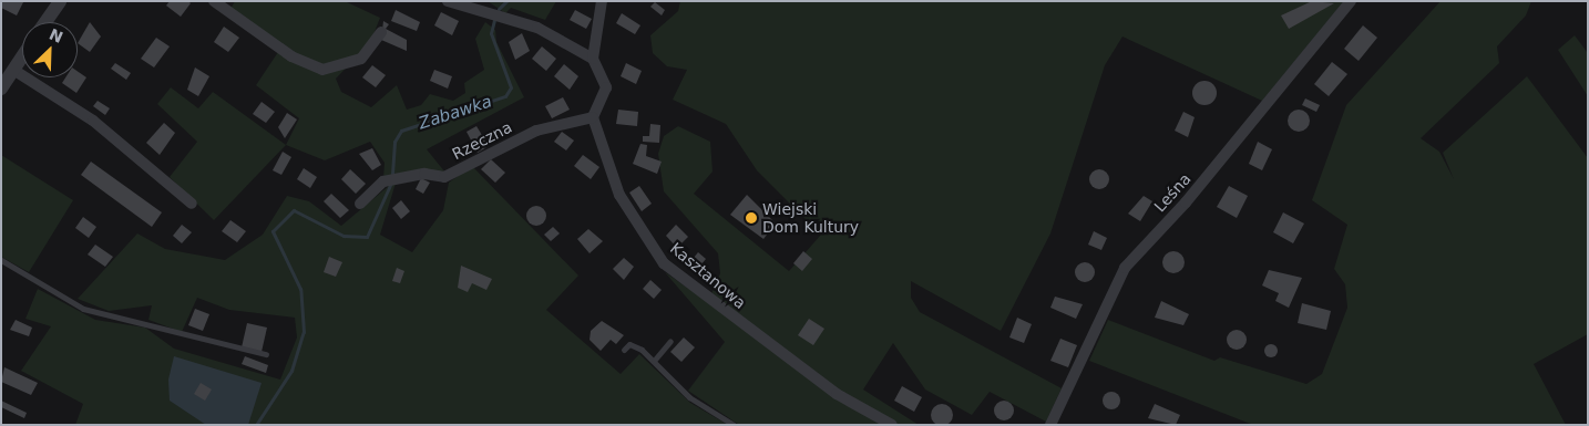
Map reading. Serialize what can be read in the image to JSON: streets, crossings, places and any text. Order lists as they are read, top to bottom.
{
  "streets": {
    "street": ["Rzeczna", "Leśna", "Kasztanowa"]
  },
  "crossings": [
    ["Rzeczna", "Kasztanowa"]
  ],
  "water": ["Zabawka"],
  "places": ["Wiejski Dom Kultury"],
  "north": "top right"
}
